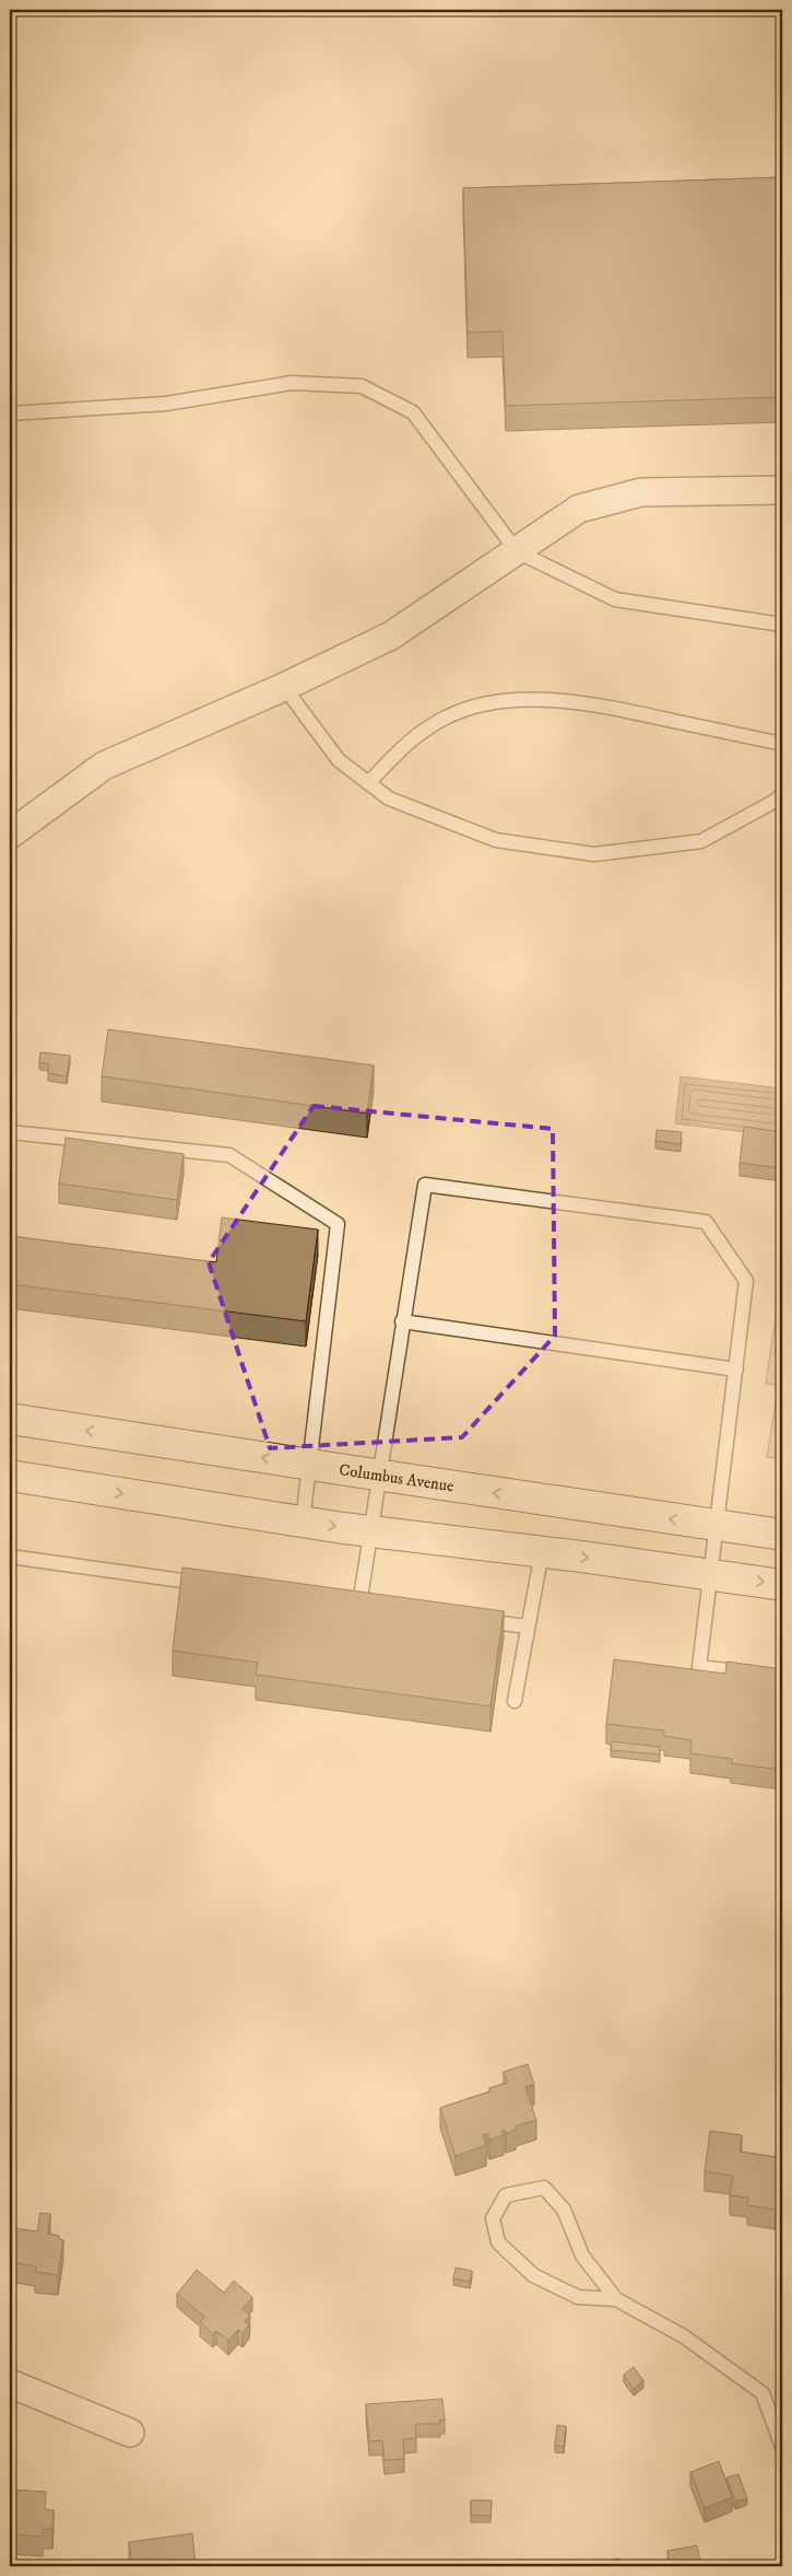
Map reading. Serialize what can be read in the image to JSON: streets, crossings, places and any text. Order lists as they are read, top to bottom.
{
  "streets": {
    "street": ["Columbus Avenue"]
  }
}
